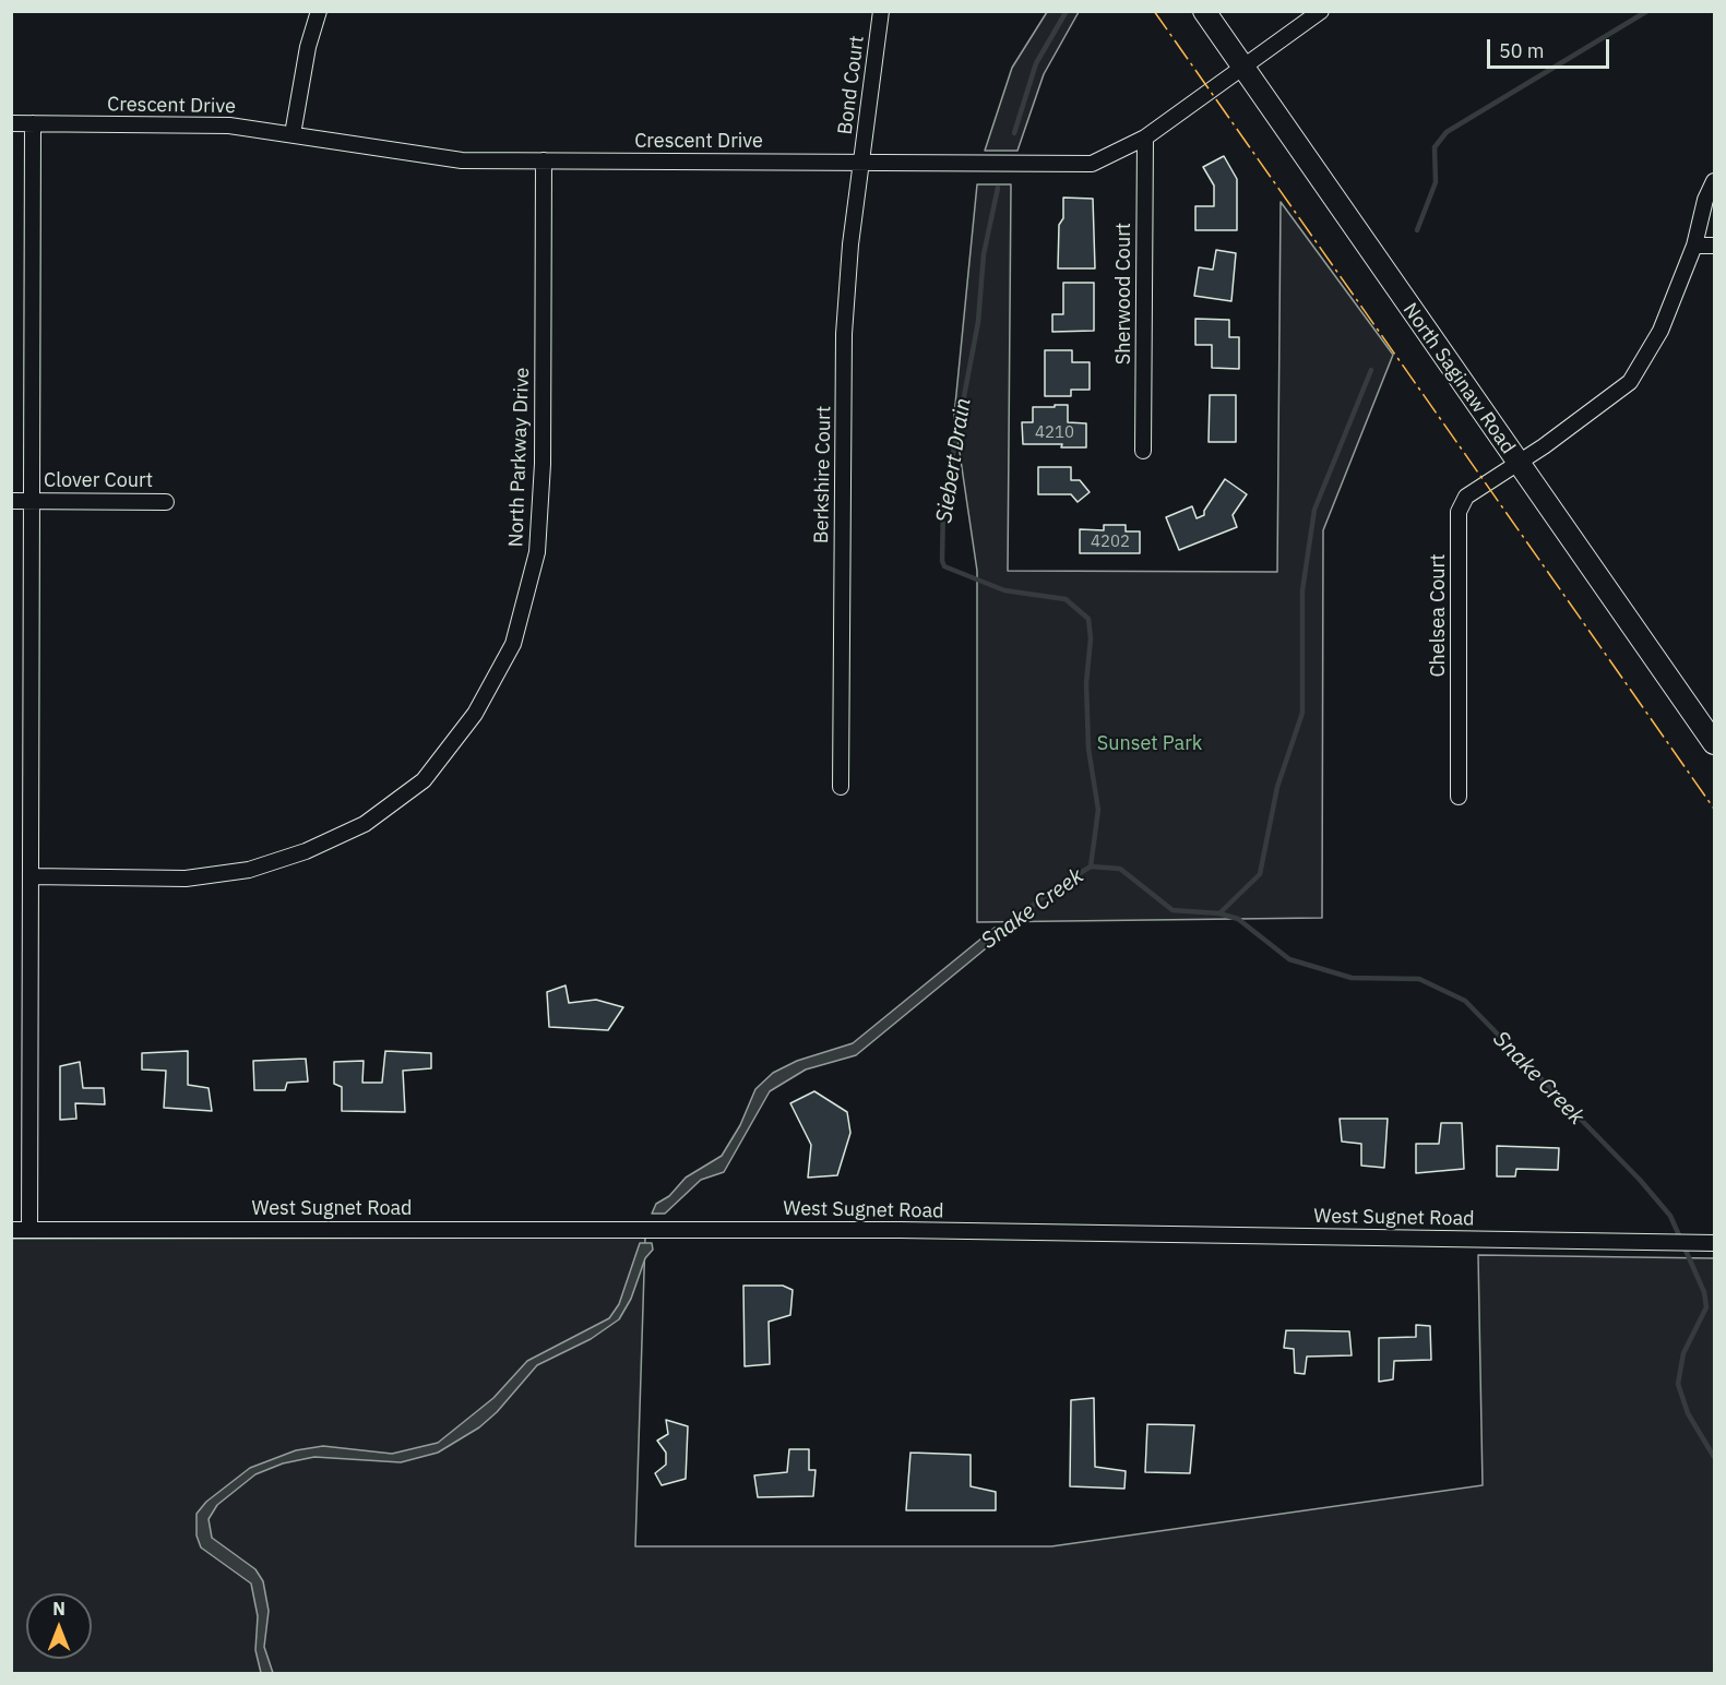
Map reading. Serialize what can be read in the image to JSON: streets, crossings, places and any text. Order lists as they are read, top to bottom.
{
  "streets": {
    "main road": ["North Saginaw Road"],
    "street": [
      "Bond Court",
      "Crescent Drive",
      "Sherwood Court",
      "North Parkway Drive",
      "Berkshire Court",
      "Clover Court",
      "Chelsea Court",
      "West Sugnet Road"
    ]
  },
  "crossings": [
    ["Bond Court", "Crescent Drive"],
    ["Bond Court", "Berkshire Court"],
    ["Crescent Drive", "Sherwood Court"],
    ["Crescent Drive", "North Saginaw Road"],
    ["Crescent Drive", "North Parkway Drive"],
    ["Crescent Drive", "Berkshire Court"],
    ["North Saginaw Road", "Chelsea Court"]
  ],
  "water": ["Siebert Drain", "Snake Creek"],
  "parks": ["Sunset Park"],
  "house_numbers": ["4210", "4202"],
  "scale_bar": "50 m",
  "north": "top"
}
